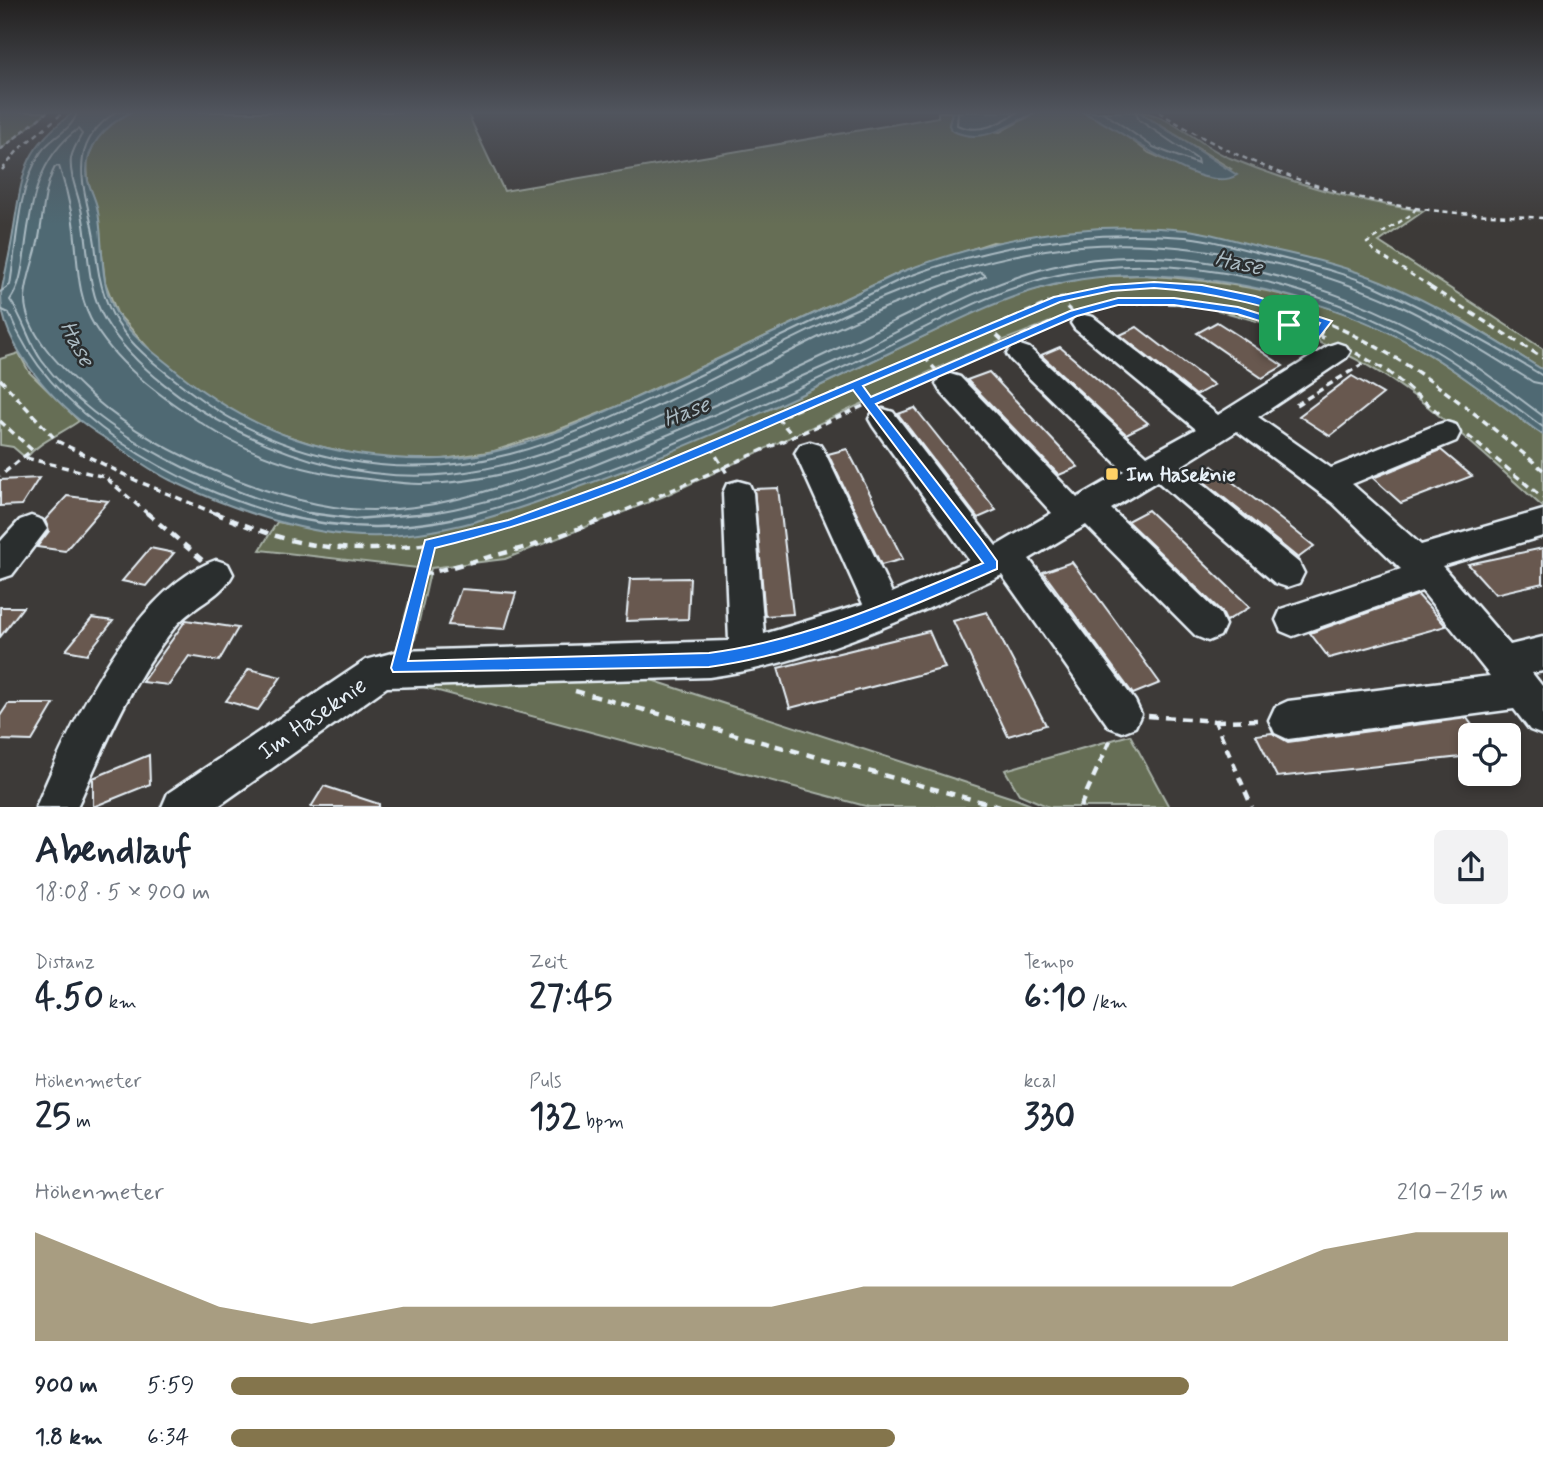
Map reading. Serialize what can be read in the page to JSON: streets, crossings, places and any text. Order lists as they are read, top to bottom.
{
  "streets": {
    "street": ["Im Haseknie"]
  },
  "water": ["Hase"],
  "places": {
    "transit": ["Im Haseknie"]
  },
  "page": {
    "heading": ["Abendlauf", "18:08 · 5 × 900 m"],
    "stats": [
      ["Distanz", "4.50 km"],
      ["Zeit", "27:45"],
      ["Tempo", "6:10 /km"],
      ["Höhenmeter", "25 m"],
      ["Puls", "132 bpm"],
      ["kcal", "330"]
    ],
    "chart": ["Höhenmeter", "210–215 m"],
    "list": [
      {
        "name": "900 m",
        "note": "5:59"
      },
      {
        "name": "1.8 km",
        "note": "6:34"
      }
    ]
  }
}
